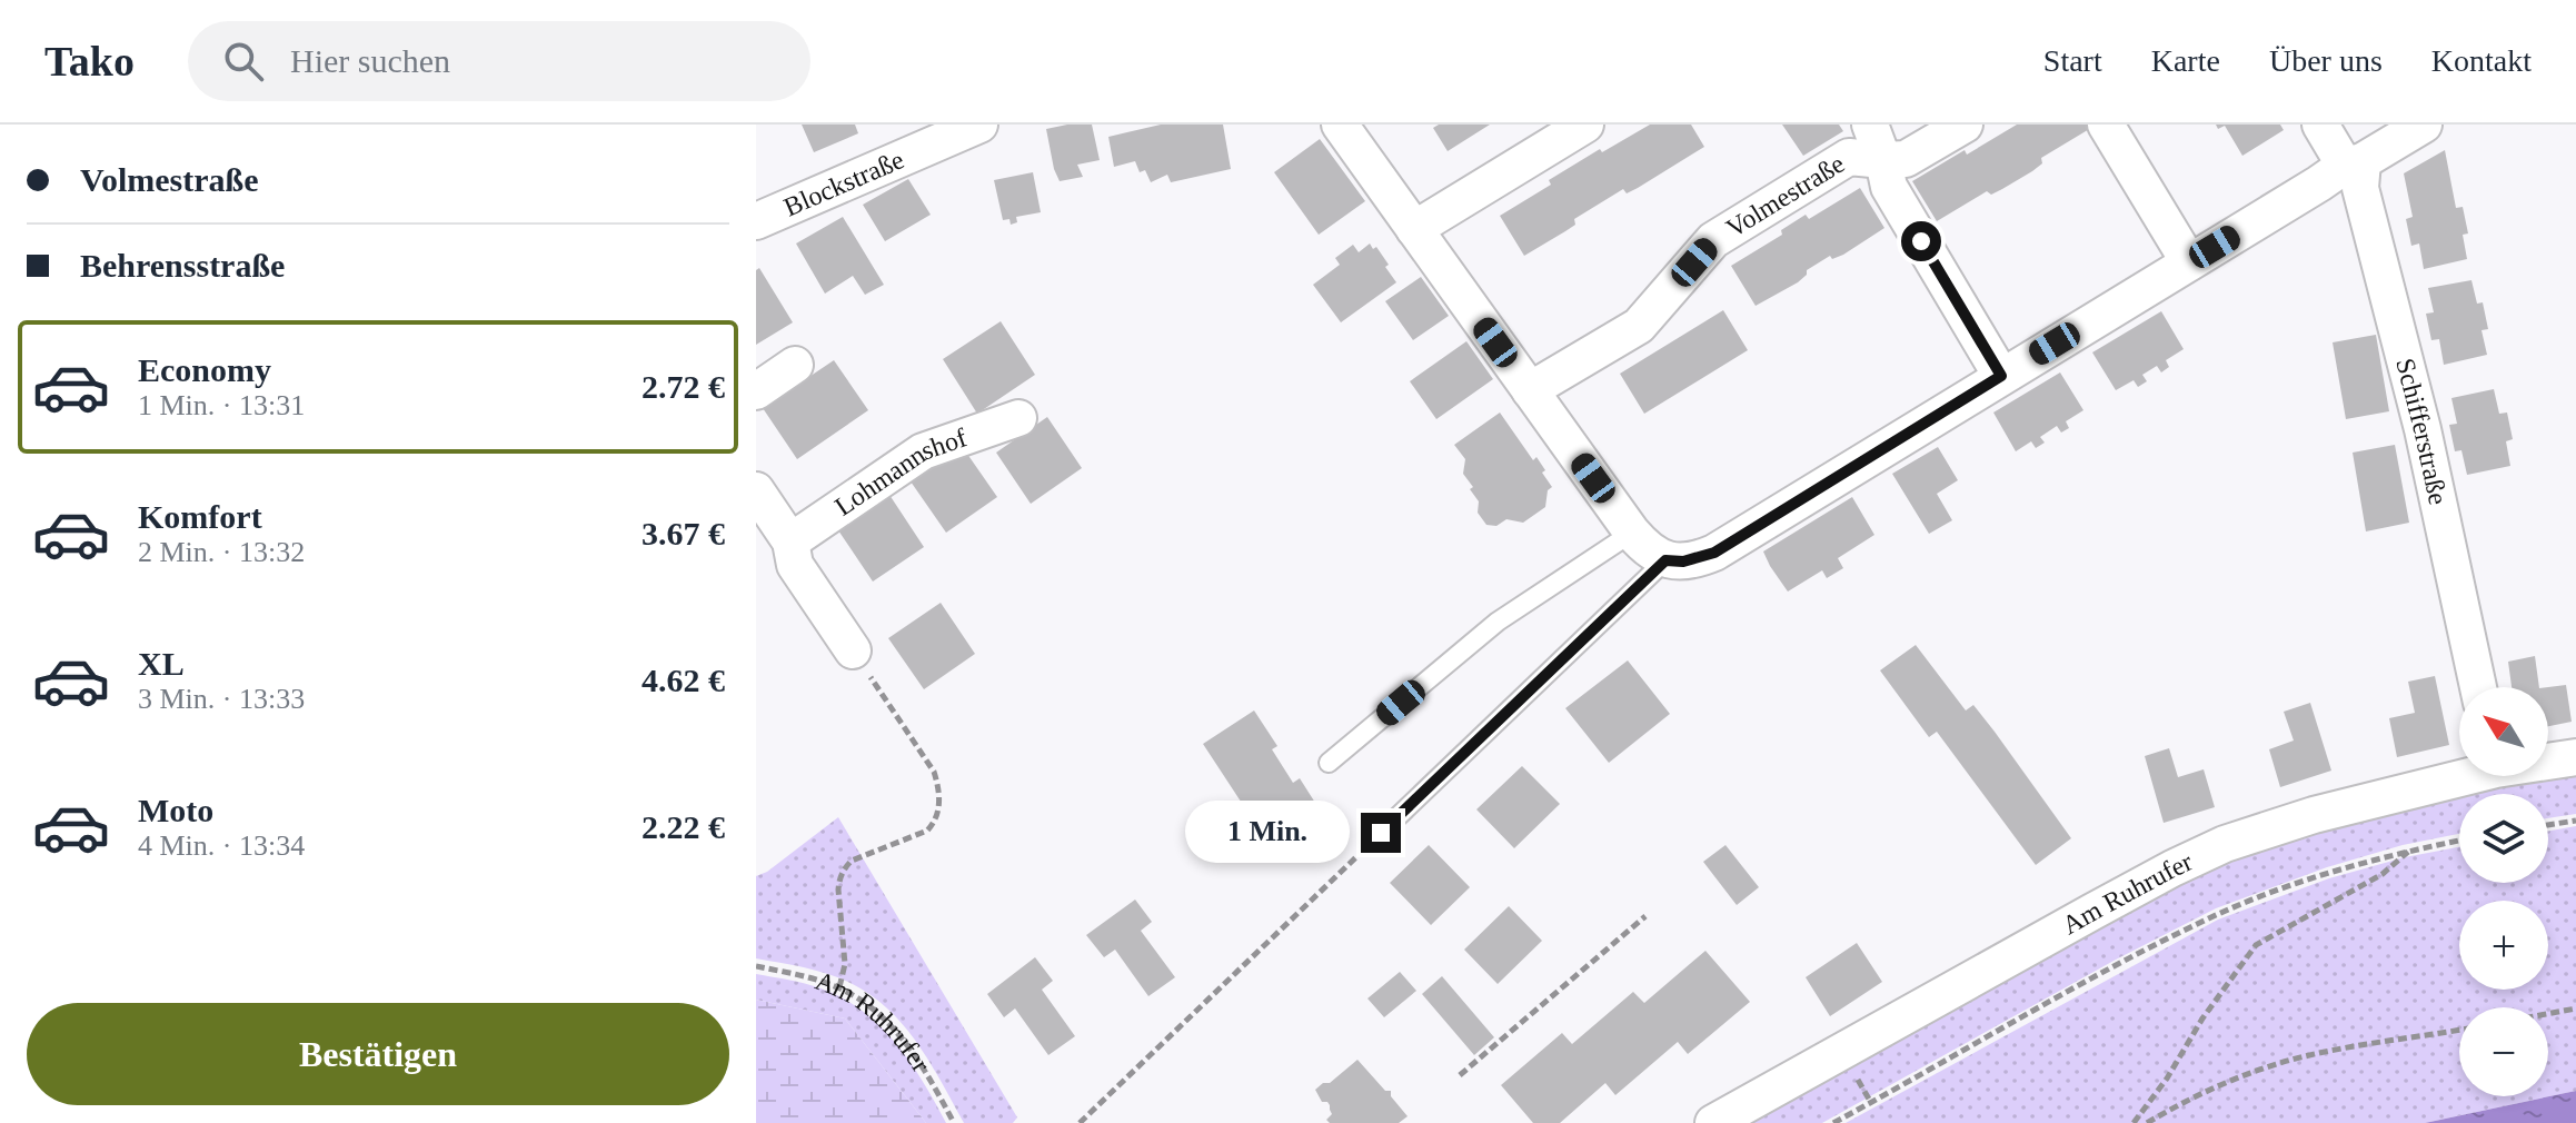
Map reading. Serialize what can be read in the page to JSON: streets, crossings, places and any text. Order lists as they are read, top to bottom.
{
  "streets": {
    "street": [
      "Blockstraße",
      "Volmestraße",
      "Schifferstraße",
      "Lohmannshof",
      "Am Ruhrufer"
    ]
  },
  "north": "top left",
  "page": {
    "header": "Tako",
    "search": "Hier suchen",
    "nav": [
      "Start",
      "Karte",
      "Über uns",
      "Kontakt"
    ],
    "banner": ["Volmestraße", "Behrensstraße"],
    "list": [
      {
        "name": "Economy",
        "note": "1 Min. · 13:31",
        "value": "2.72 €"
      },
      {
        "name": "Komfort",
        "note": "2 Min. · 13:32",
        "value": "3.67 €"
      },
      {
        "name": "XL",
        "note": "3 Min. · 13:33",
        "value": "4.62 €"
      },
      {
        "name": "Moto",
        "note": "4 Min. · 13:34",
        "value": "2.22 €"
      }
    ],
    "map_buttons": ["+", "−"],
    "bubble": "1 Min.",
    "buttons": "Bestätigen"
  }
}
